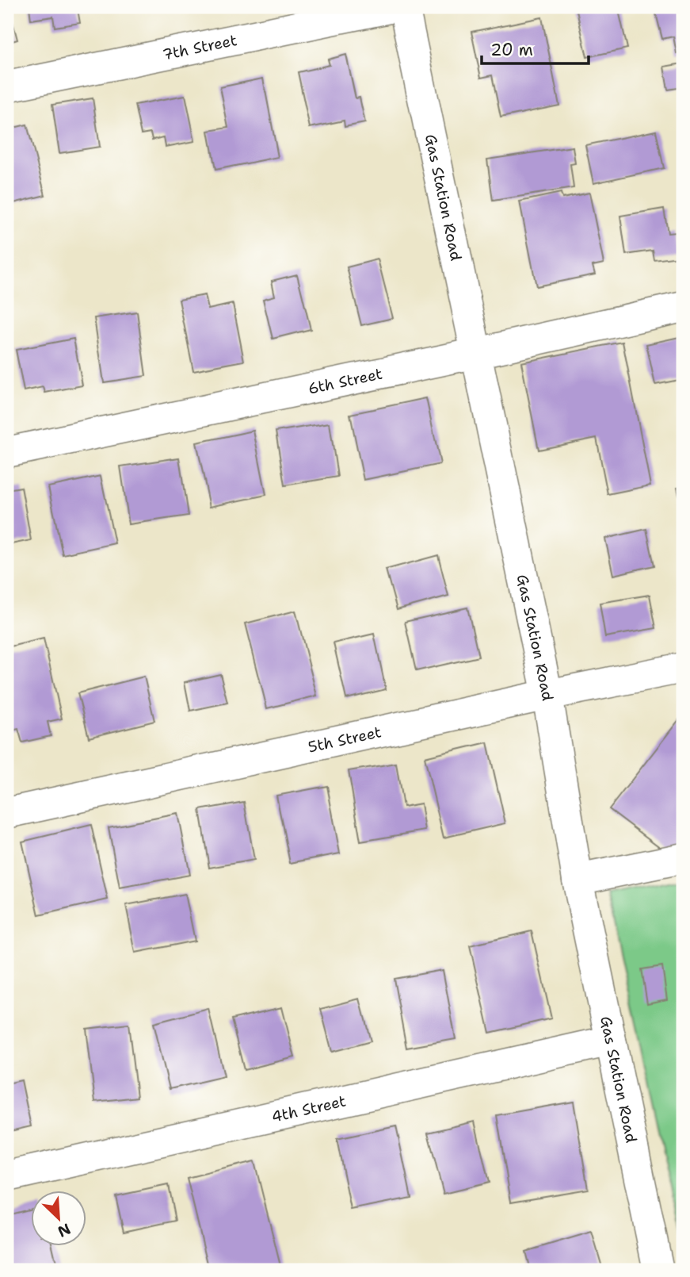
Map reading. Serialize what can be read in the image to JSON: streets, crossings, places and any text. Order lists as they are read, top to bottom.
{
  "streets": {
    "street": [
      "7th Street",
      "Gas Station Road",
      "6th Street",
      "5th Street",
      "4th Street"
    ]
  },
  "crossings": [
    ["Gas Station Road", "6th Street"],
    ["Gas Station Road", "5th Street"],
    ["Gas Station Road", "4th Street"]
  ],
  "scale_bar": "20 m",
  "north": "bottom right"
}
